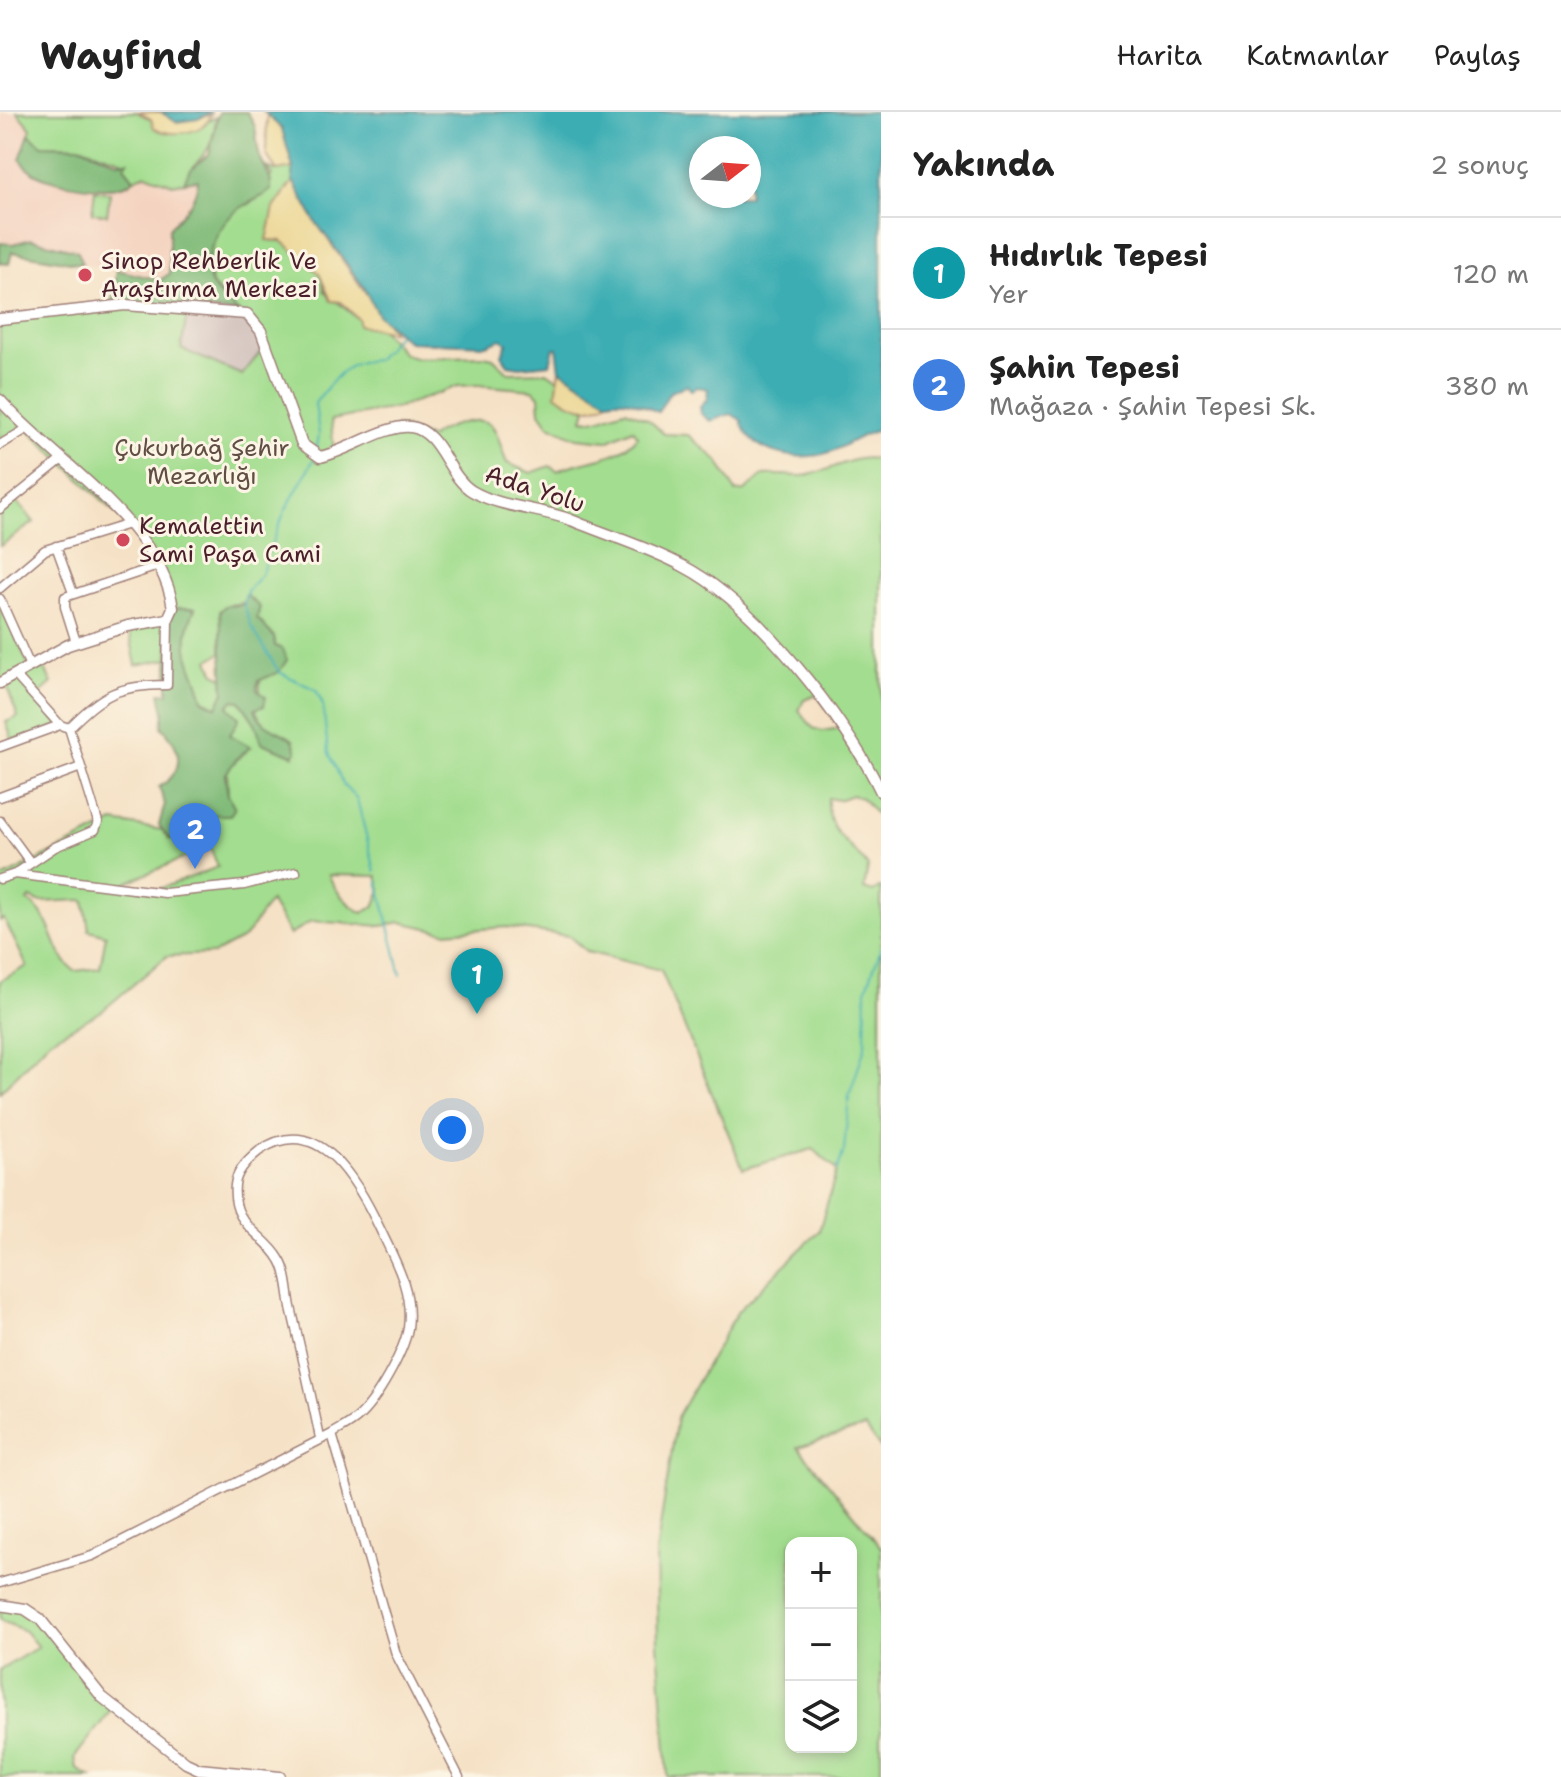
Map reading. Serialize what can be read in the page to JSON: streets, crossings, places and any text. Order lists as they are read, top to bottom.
{
  "streets": {
    "street": ["Ada Yolu"]
  },
  "parks": ["Çukurbağ Şehir Mezarlığı"],
  "places": ["Sinop Rehberlik Ve Araştırma Merkezi", "Kemalettin Sami Paşa Cami"],
  "north": "right",
  "page": {
    "header": "Wayfind",
    "nav": ["Harita", "Katmanlar", "Paylaş"],
    "heading": ["Yakında", "2 sonuç"],
    "list": [
      {
        "mark": "1",
        "name": "Hıdırlık Tepesi",
        "note": "Yer",
        "value": "120 m"
      },
      {
        "mark": "2",
        "name": "Şahin Tepesi",
        "note": "Mağaza · Şahin Tepesi Sk.",
        "value": "380 m"
      }
    ],
    "pins": ["2", "1"],
    "map_buttons": ["+", "−"]
  }
}
